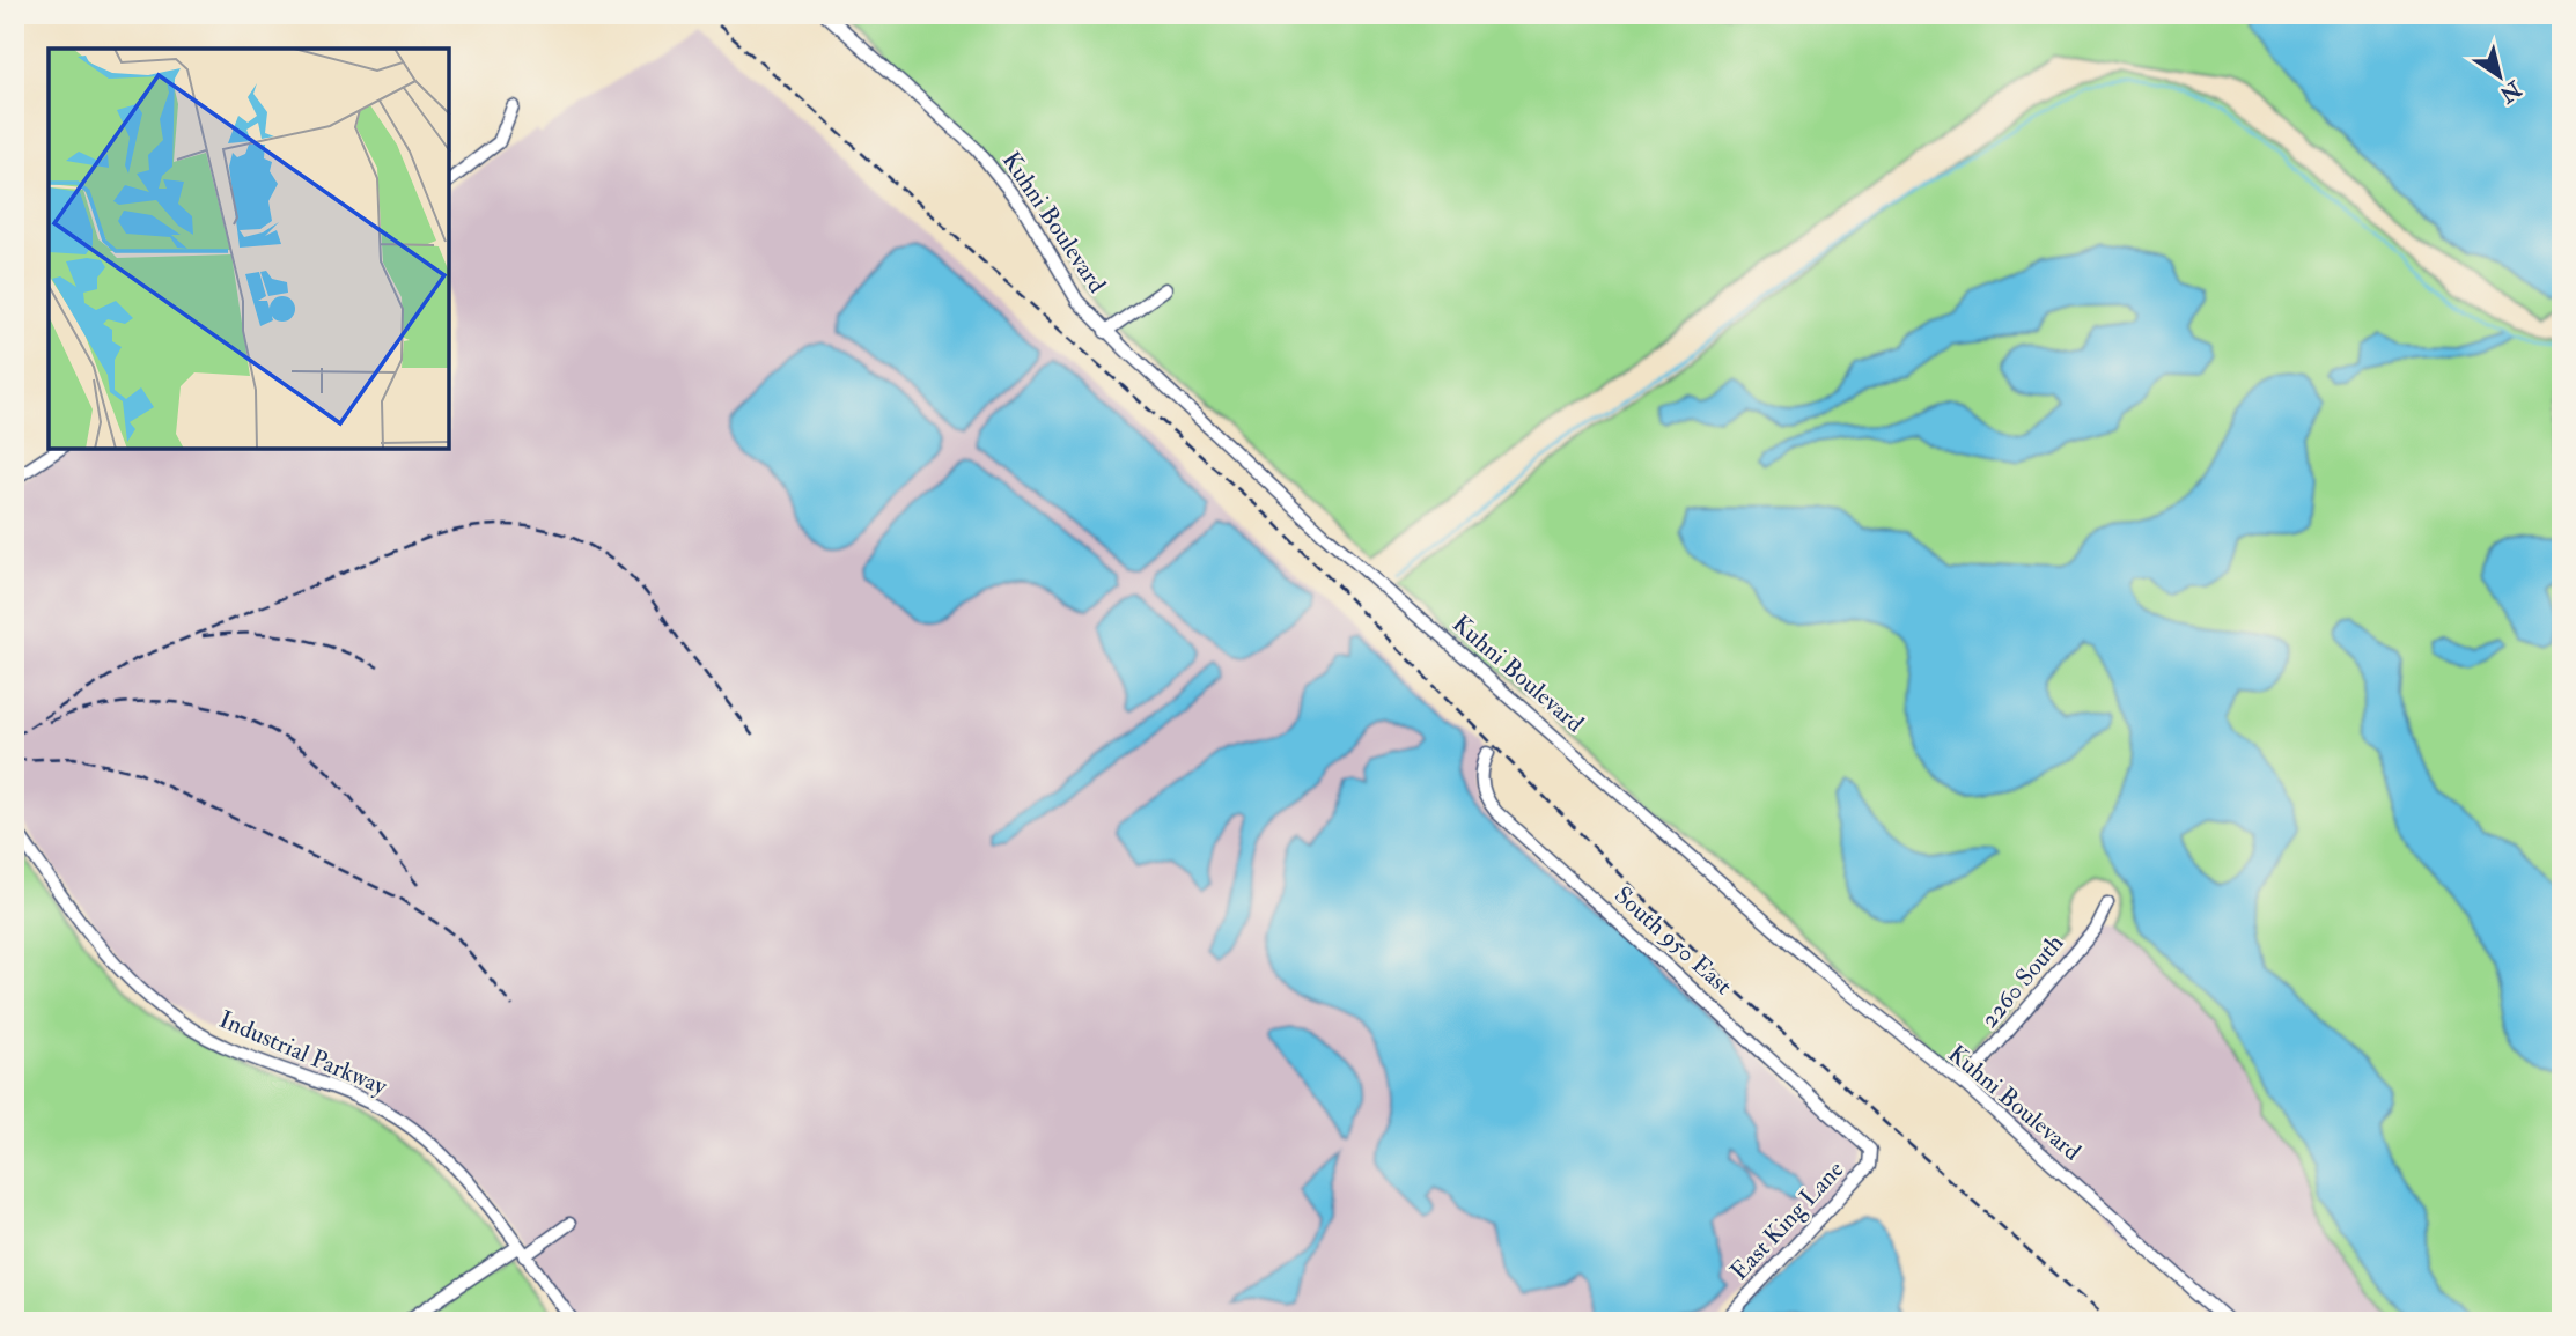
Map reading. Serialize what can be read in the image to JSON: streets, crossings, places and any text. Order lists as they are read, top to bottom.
{
  "streets": {
    "street": [
      "Kuhni Boulevard",
      "South 950 East",
      "2260 South",
      "Industrial Parkway",
      "East King Lane"
    ]
  },
  "crossings": [
    ["Kuhni Boulevard", "2260 South"],
    ["South 950 East", "East King Lane"]
  ],
  "north": "bottom right"
}
